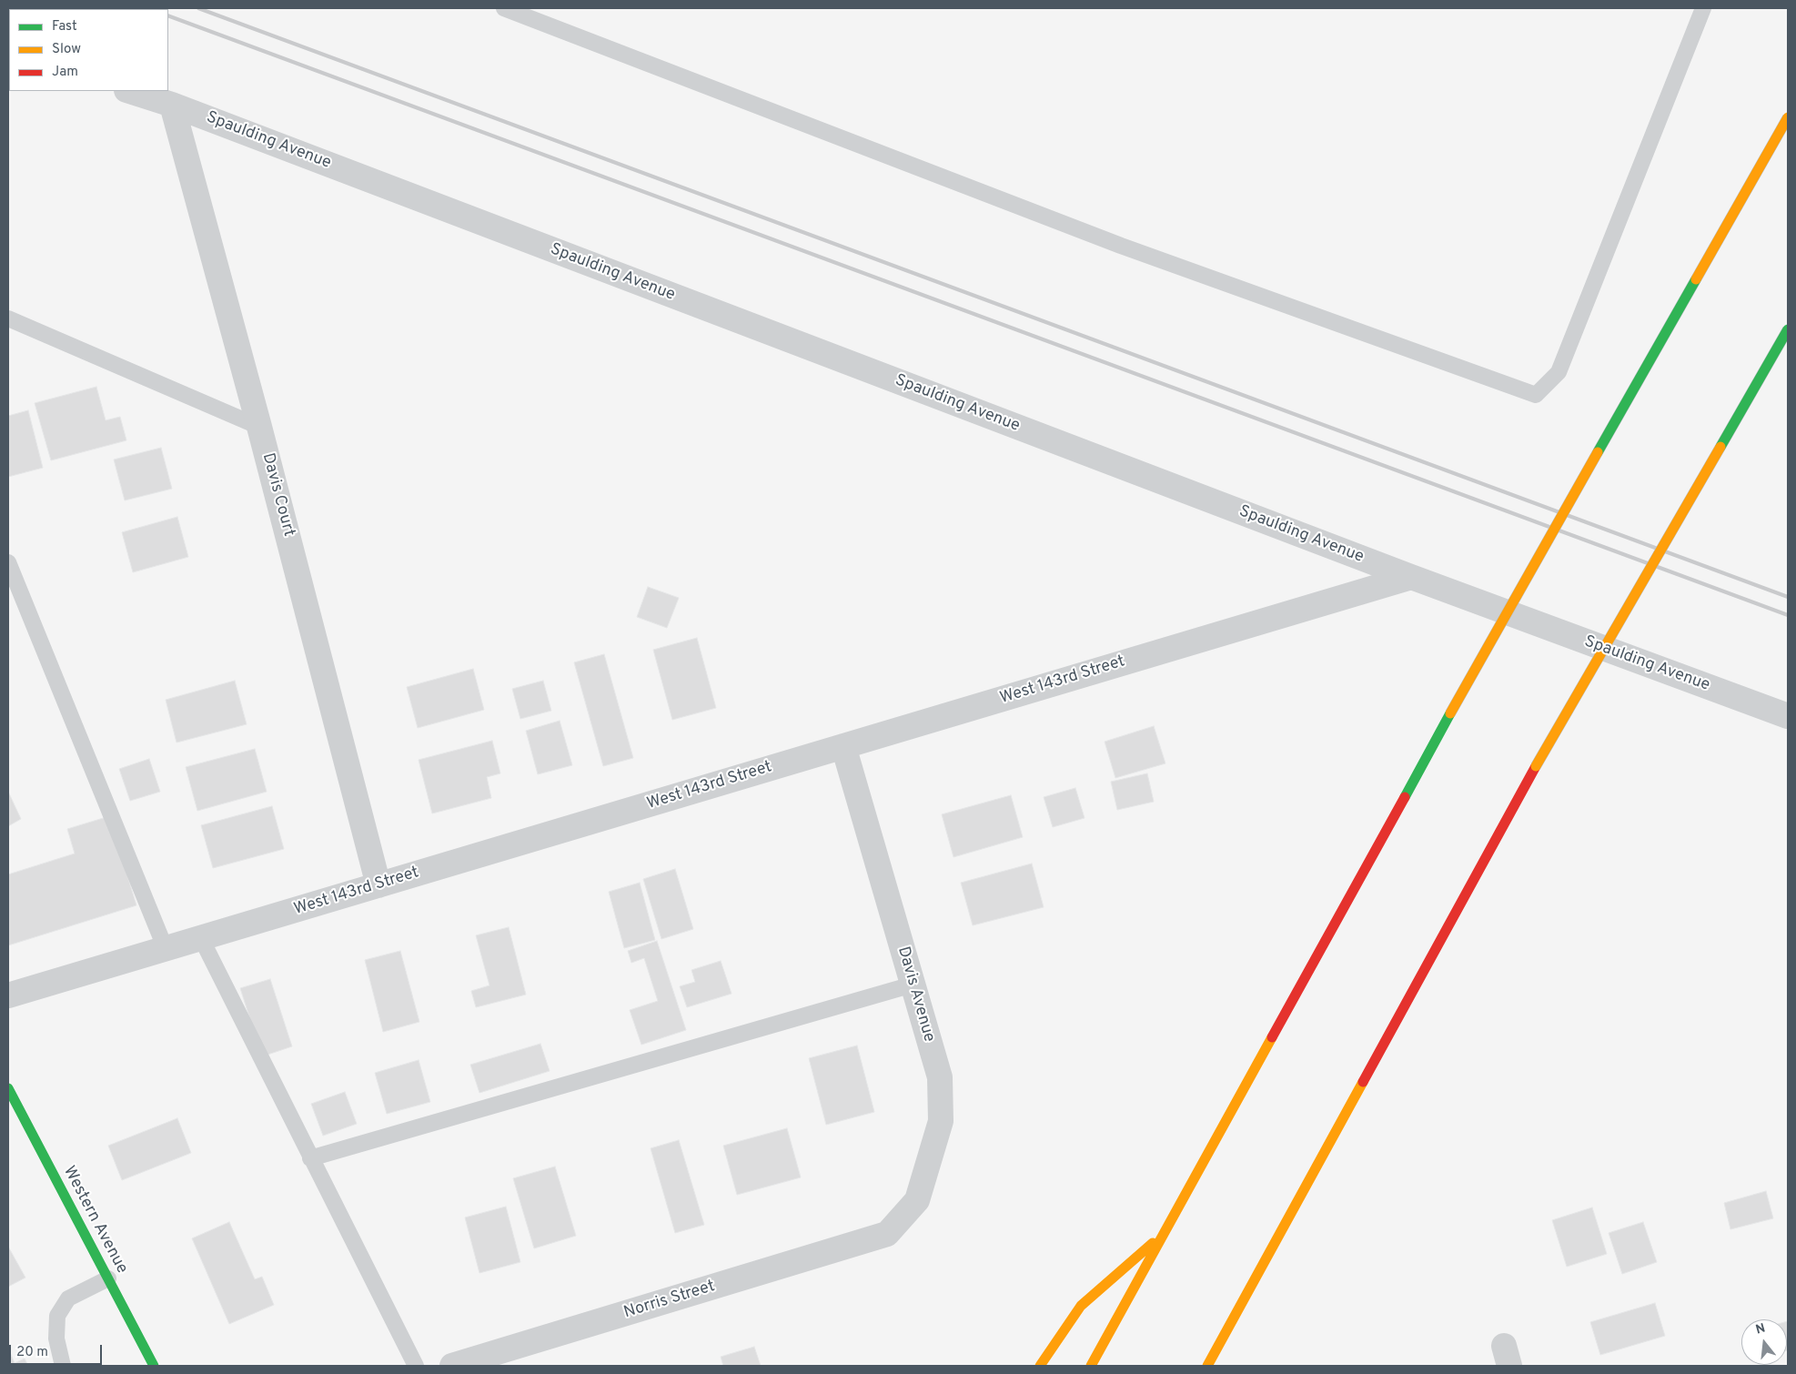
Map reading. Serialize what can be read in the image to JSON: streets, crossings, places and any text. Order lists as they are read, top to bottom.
{
  "streets": {
    "main road": ["Western Avenue"],
    "street": [
      "Spaulding Avenue",
      "Davis Court",
      "West 143rd Street",
      "Davis Avenue",
      "Norris Street"
    ]
  },
  "crossings": [
    ["Spaulding Avenue", "Davis Court"],
    ["Spaulding Avenue", "West 143rd Street"],
    ["Davis Court", "West 143rd Street"],
    ["West 143rd Street", "Davis Avenue"],
    ["Davis Avenue", "Norris Street"]
  ],
  "legend": ["Fast", "Slow", "Jam"],
  "scale_bar": "20 m",
  "north": "top"
}
